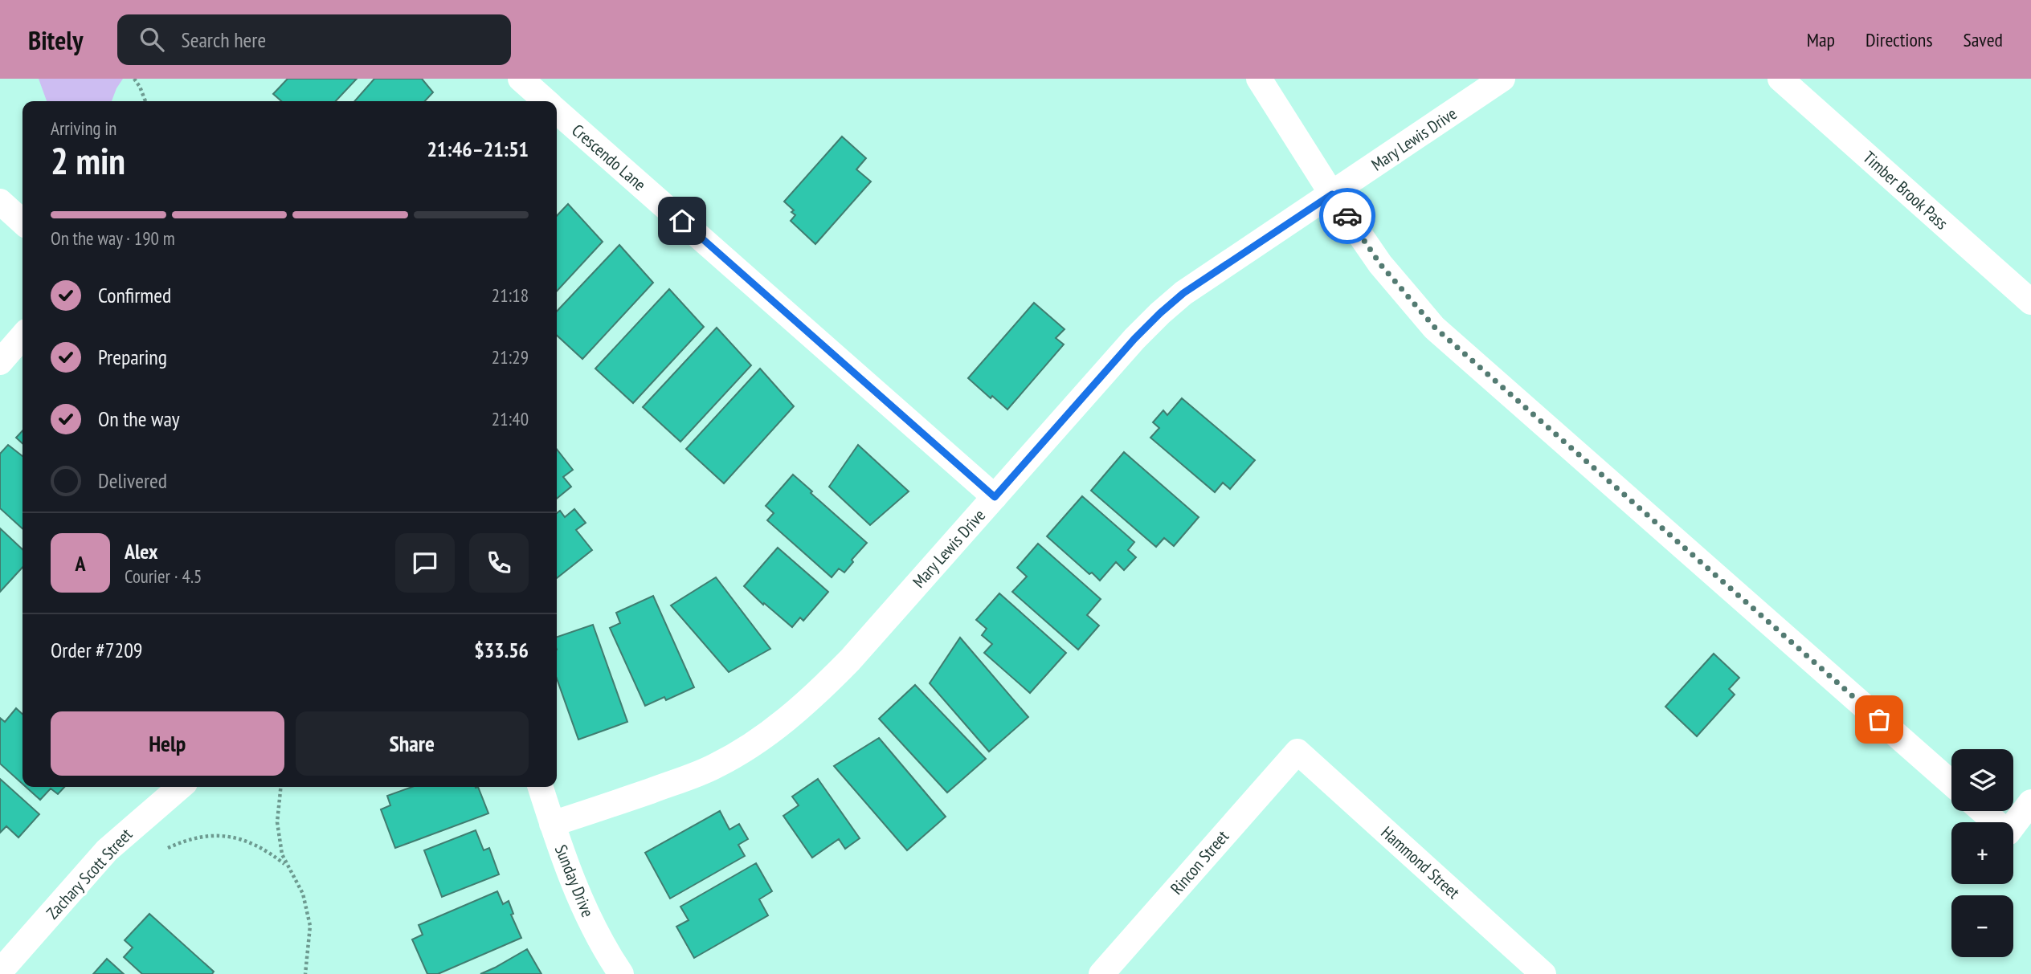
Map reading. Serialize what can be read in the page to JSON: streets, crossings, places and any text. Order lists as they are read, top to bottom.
{
  "streets": {
    "street": [
      "Mary Lewis Drive",
      "Crescendo Lane",
      "Timber Brook Pass",
      "Rincon Street",
      "Hammond Street",
      "Zachary Scott Street",
      "Sunday Drive"
    ]
  },
  "crossings": [
    ["Mary Lewis Drive", "Crescendo Lane"],
    ["Mary Lewis Drive", "Sunday Drive"],
    ["Rincon Street", "Hammond Street"]
  ],
  "page": {
    "header": "Bitely",
    "search": "Search here",
    "nav": ["Map", "Directions", "Saved"],
    "heading": ["2 min", "Arriving in", "21:46–21:51"],
    "panel": [
      "Alex",
      "Courier · 4.5",
      "Order #7209",
      "$33.56"
    ],
    "bar": "On the way · 190 m",
    "list": [
      ["Confirmed", "21:18"],
      ["Preparing", "21:29"],
      ["On the way", "21:40"],
      "Delivered"
    ],
    "round": "A",
    "buttons": ["Help", "Share"],
    "map_buttons": ["+", "−"]
  }
}
